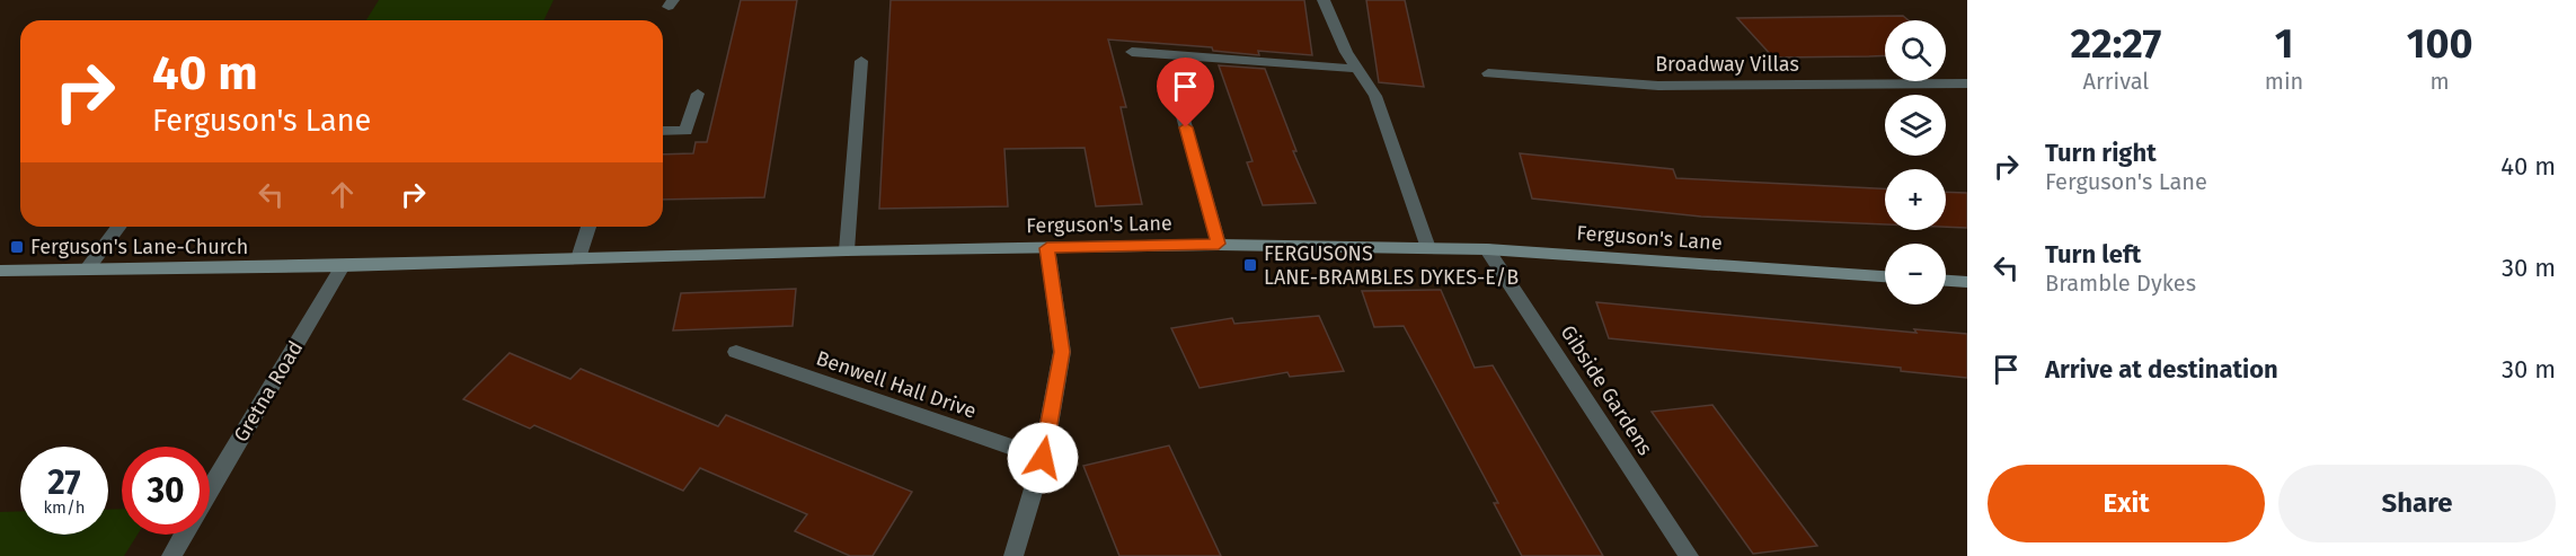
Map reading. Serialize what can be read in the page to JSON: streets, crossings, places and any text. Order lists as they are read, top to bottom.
{
  "streets": {
    "street": [
      "Broadway Villas",
      "Ferguson's Lane",
      "Benwell Hall Drive",
      "Gibside Gardens",
      "Gretna Road"
    ]
  },
  "crossings": [
    ["Ferguson's Lane", "Gibside Gardens"],
    ["Ferguson's Lane", "Gretna Road"]
  ],
  "places": {
    "transit": ["Ferguson's Lane-Church", "FERGUSONS LANE-BRAMBLES DYKES-E/B"]
  },
  "page": {
    "eta": [
      "22:27",
      "Arrival",
      "1",
      "min",
      "100",
      "m"
    ],
    "map_buttons": ["+", "−"],
    "turn": ["40 m", "Ferguson's Lane"],
    "list": [
      {
        "name": "Turn right",
        "note": "Ferguson's Lane",
        "value": "40 m"
      },
      {
        "name": "Turn left",
        "note": "Bramble Dykes",
        "value": "30 m"
      },
      {
        "name": "Arrive at destination",
        "value": "30 m"
      }
    ],
    "speed": "27 km/h",
    "limit": "30",
    "buttons": ["Exit", "Share"]
  }
}
